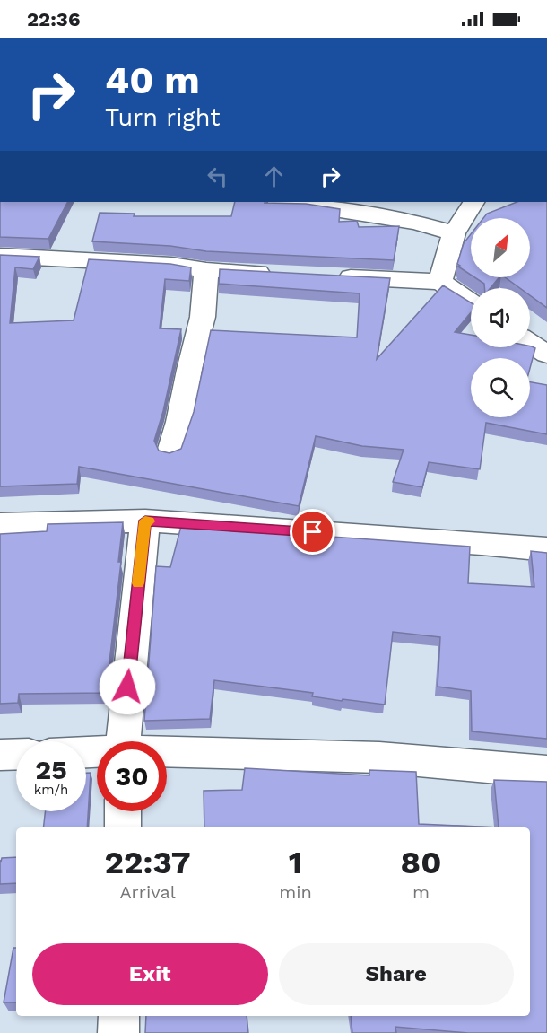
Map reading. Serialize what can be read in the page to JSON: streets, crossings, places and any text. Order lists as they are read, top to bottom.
{
  "north": "top right",
  "page": {
    "status": "22:36",
    "turn": ["40 m", "Turn right"],
    "speed": "25 km/h",
    "limit": "30",
    "eta": [
      "22:37",
      "Arrival",
      "1",
      "min",
      "80",
      "m"
    ],
    "buttons": ["Exit", "Share"]
  }
}
